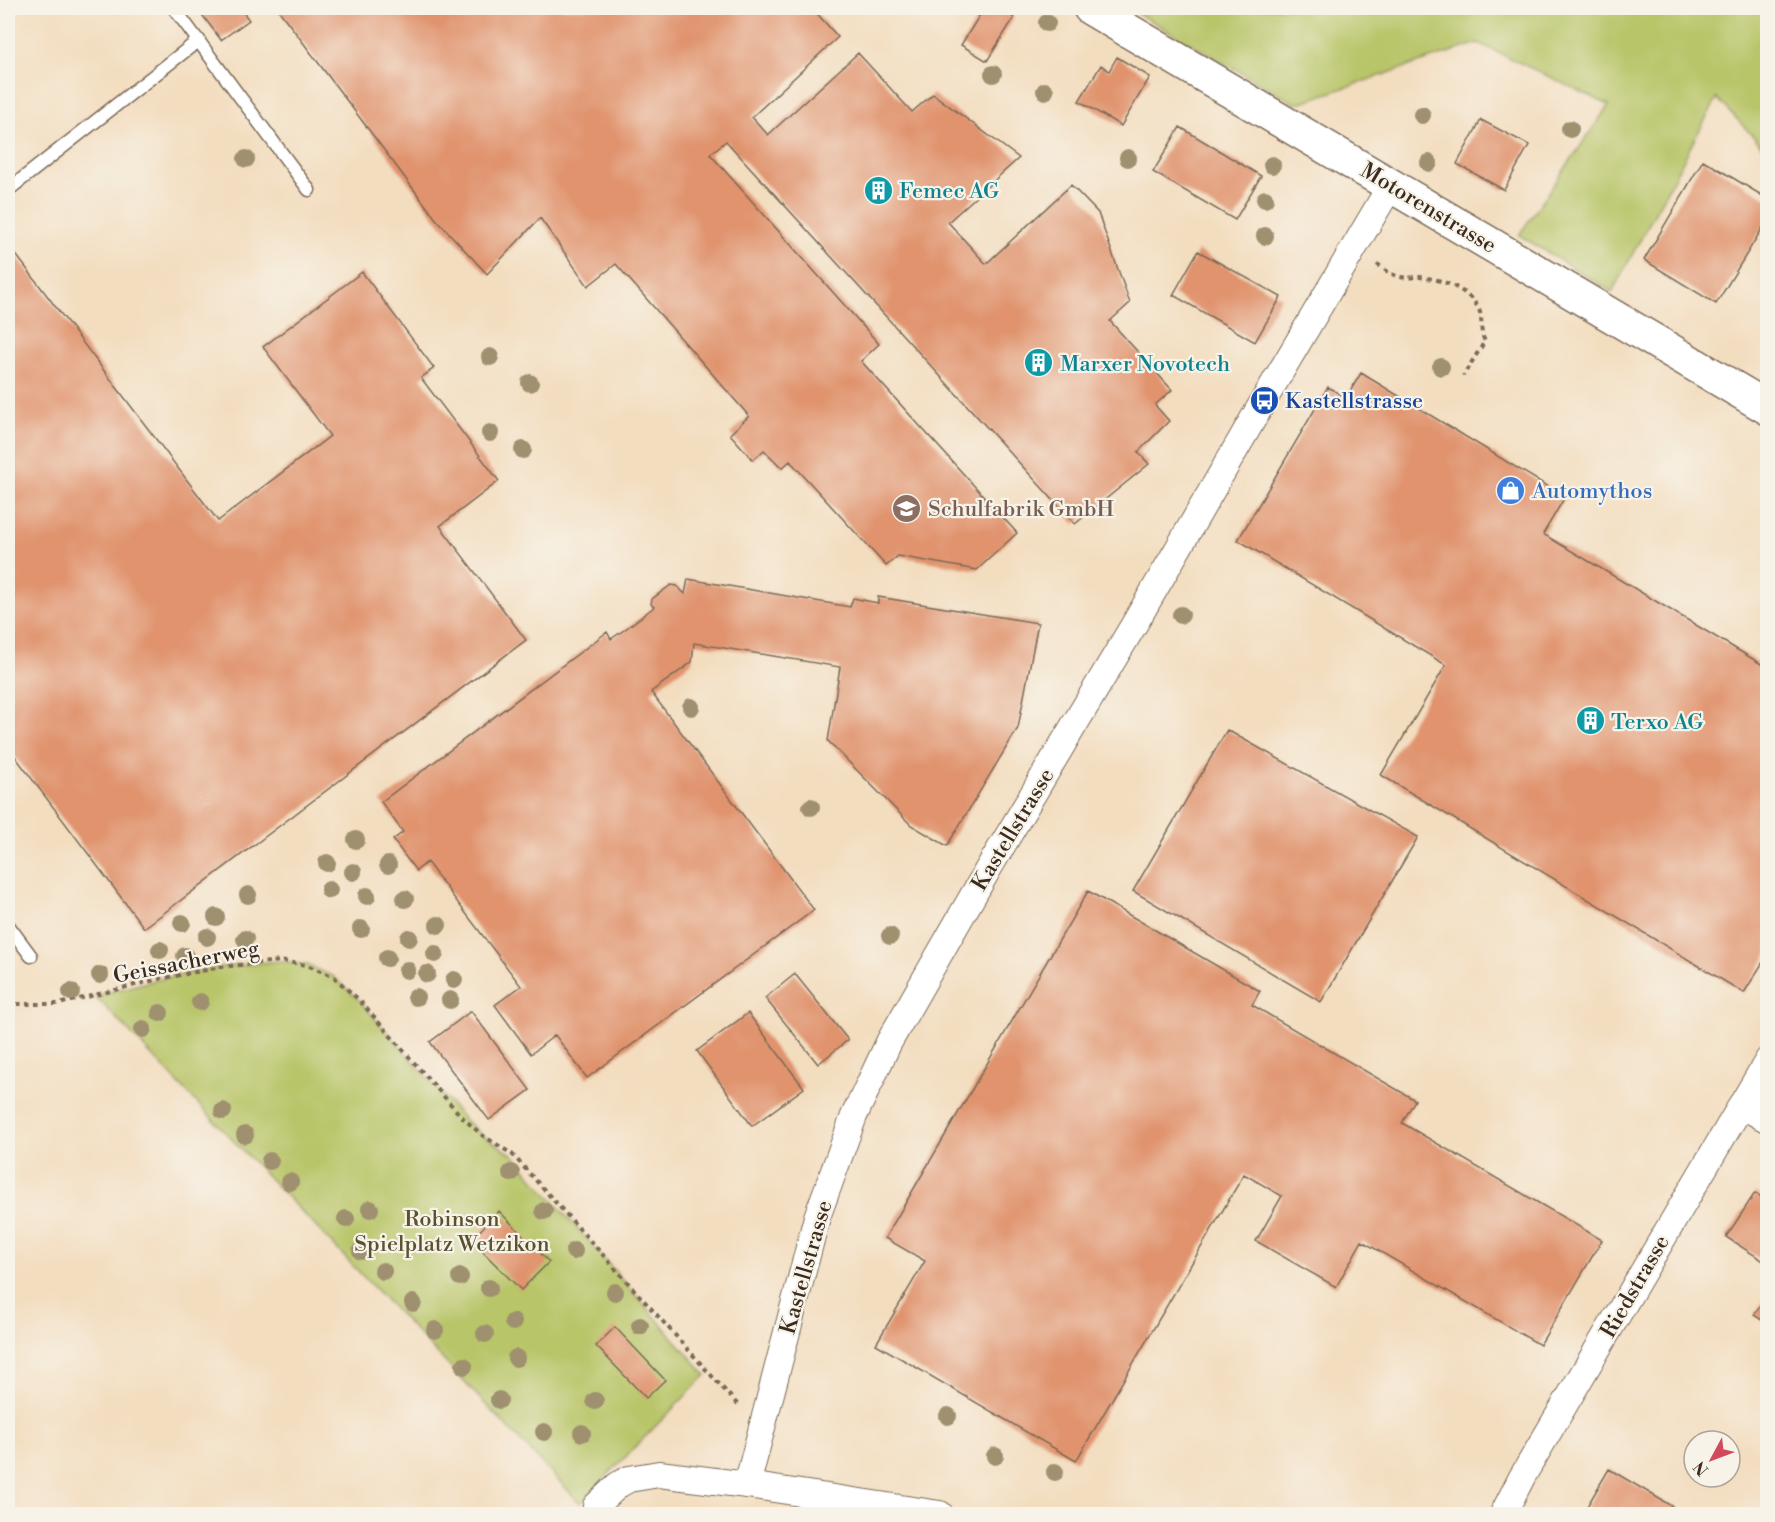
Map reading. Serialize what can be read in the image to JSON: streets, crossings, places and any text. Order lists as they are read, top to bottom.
{
  "streets": {
    "street": ["Motorenstrasse", "Kastellstrasse", "Riedstrasse"],
    "path": ["Geissacherweg"]
  },
  "crossings": [
    ["Motorenstrasse", "Kastellstrasse"]
  ],
  "parks": ["Robinson Spielplatz Wetzikon"],
  "places": {
    "building": ["Femec AG", "Marxer Novotech", "Terxo AG"],
    "bus stop": ["Kastellstrasse"],
    "shop": ["Automythos"],
    "school or university": ["Schulfabrik GmbH"]
  },
  "north": "bottom left"
}
